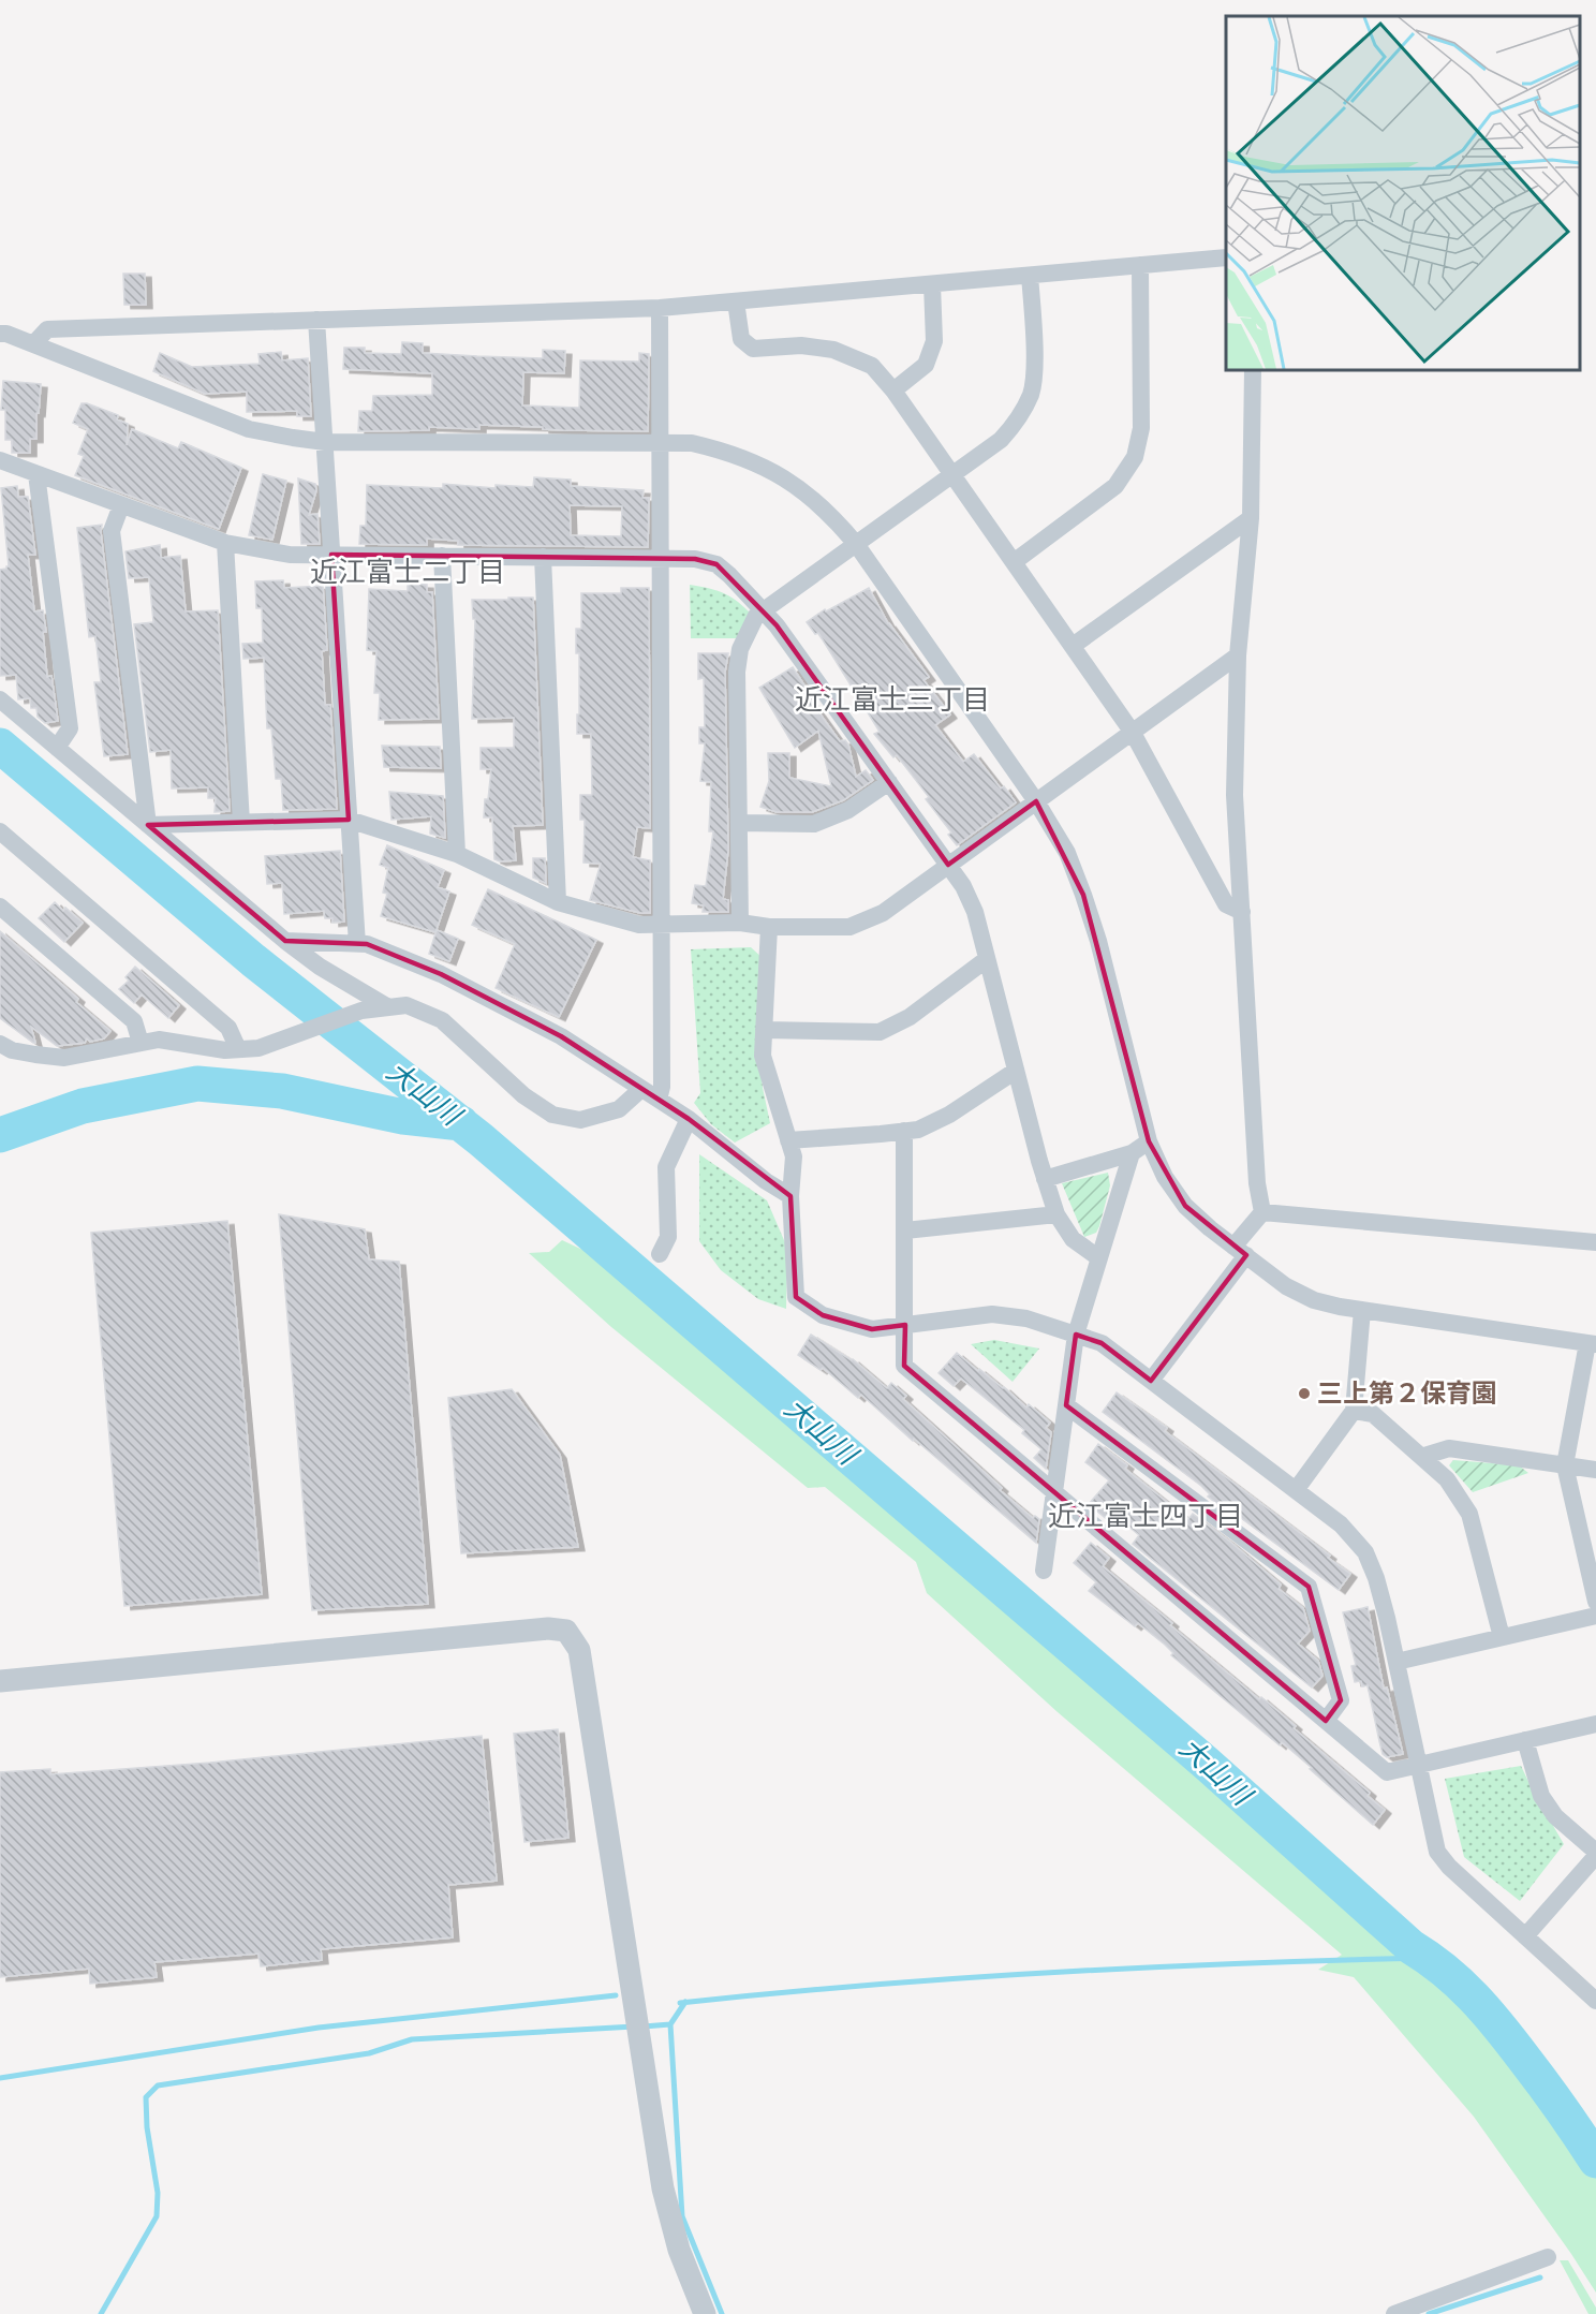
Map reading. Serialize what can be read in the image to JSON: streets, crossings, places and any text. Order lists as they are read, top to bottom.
{
  "districts": ["近江富士二丁目", "近江富士三丁目", "近江富士四丁目"],
  "water": ["大山川"],
  "places": ["三上第２保育園"]
}
